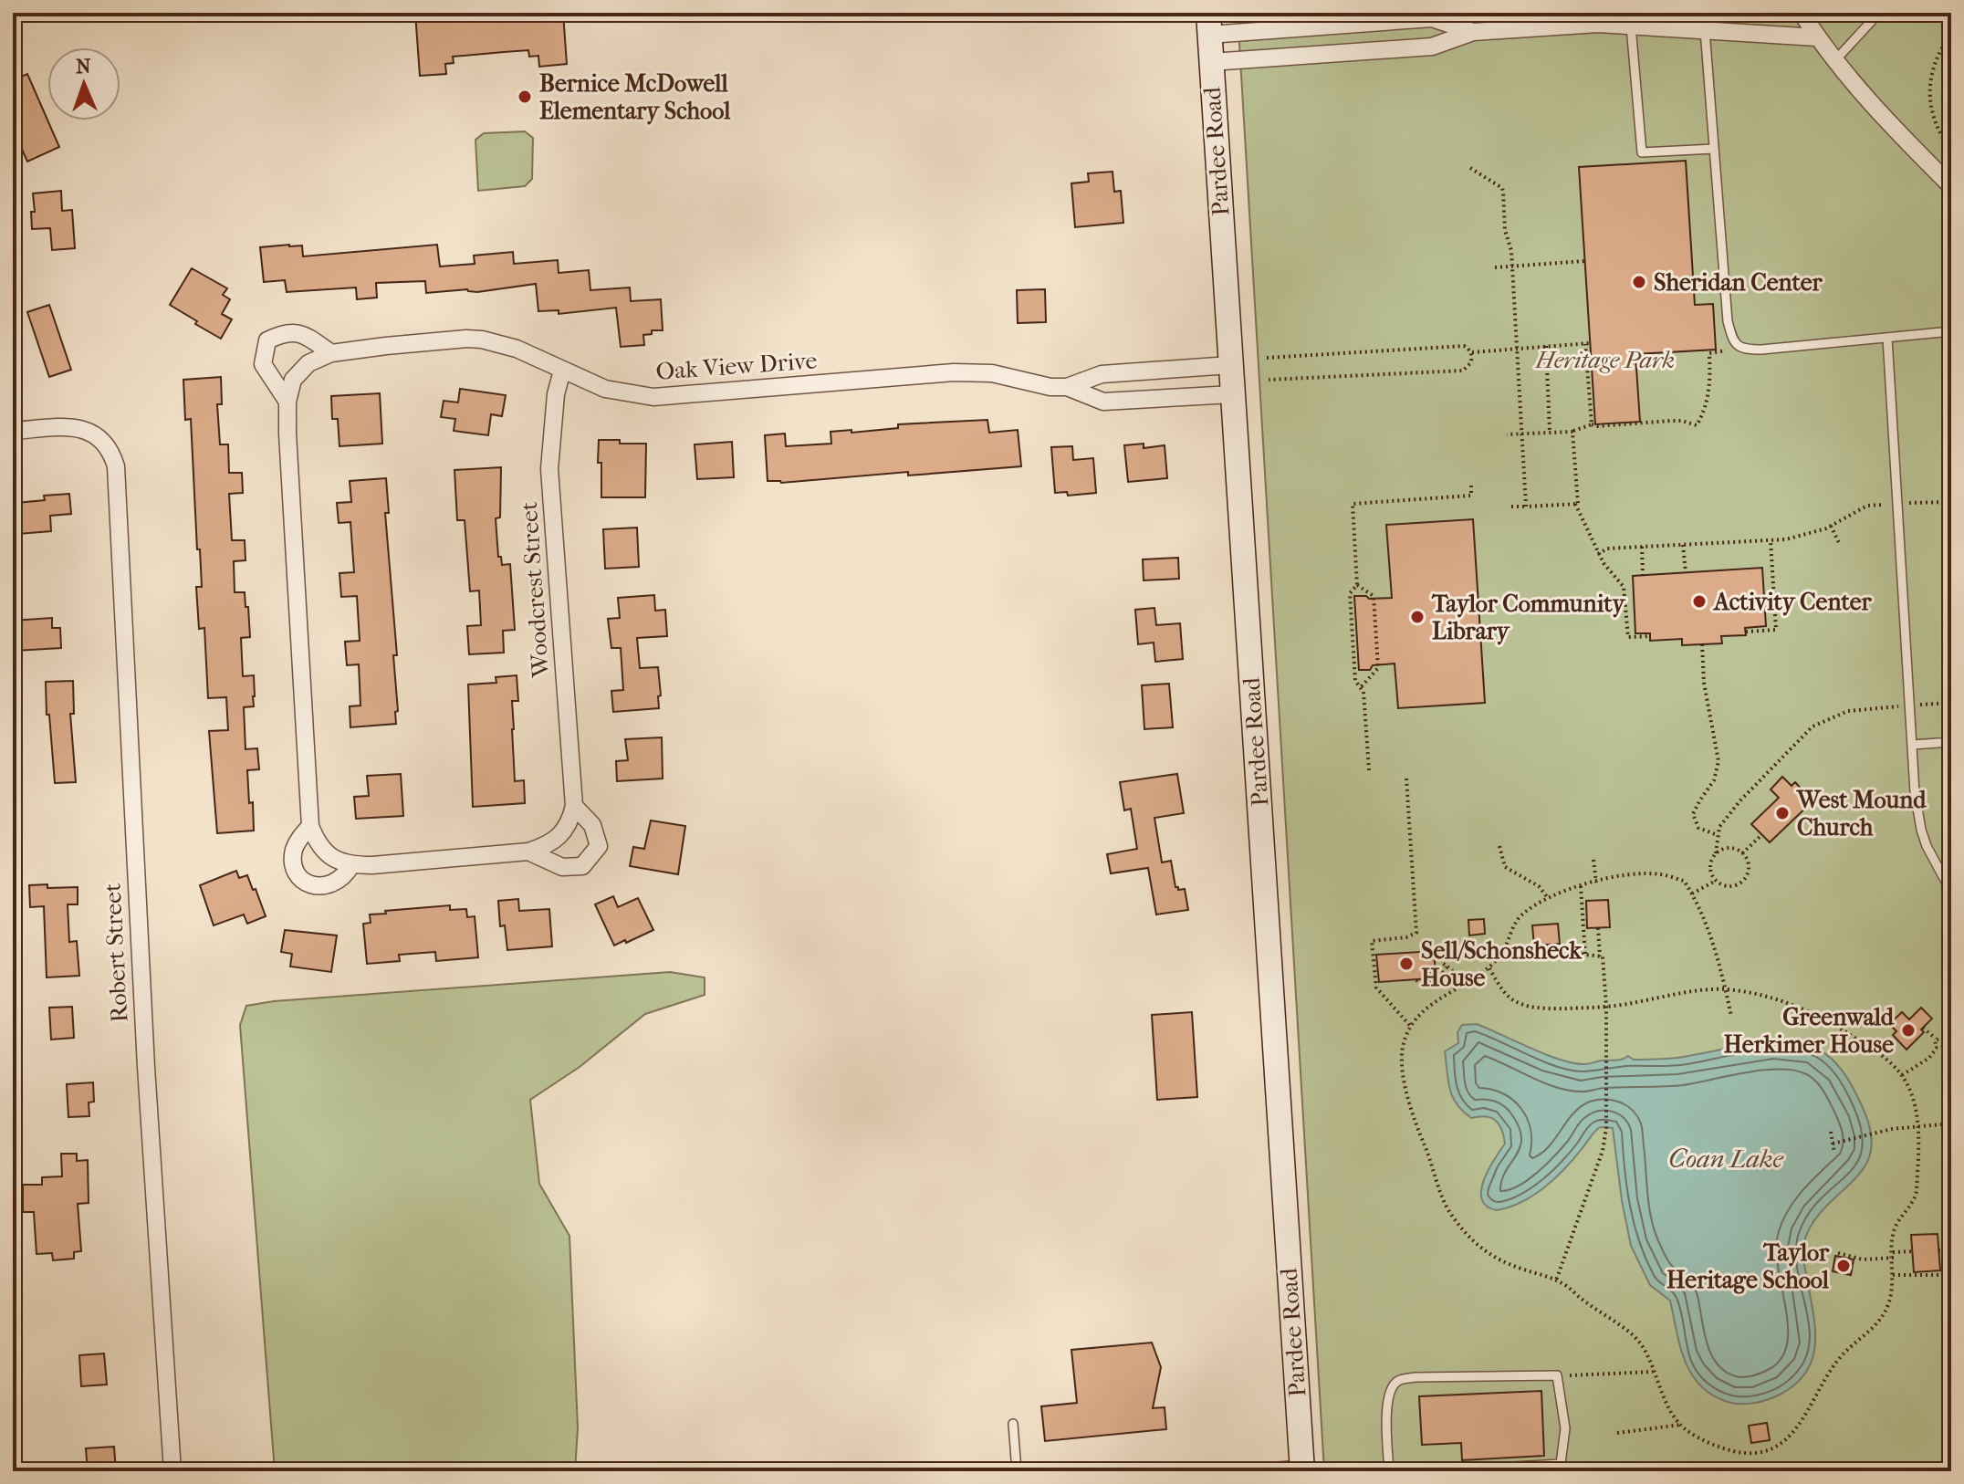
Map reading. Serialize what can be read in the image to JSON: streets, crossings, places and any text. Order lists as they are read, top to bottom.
{
  "streets": {
    "main road": ["Pardee Road"],
    "street": ["Oak View Drive", "Woodcrest Street", "Robert Street"]
  },
  "crossings": [
    ["Pardee Road", "Oak View Drive"],
    ["Oak View Drive", "Woodcrest Street"]
  ],
  "water": ["Coan Lake"],
  "parks": ["Heritage Park"],
  "places": [
    "Bernice McDowell Elementary School",
    "Sheridan Center",
    "Activity Center",
    "Taylor Community Library",
    "West Mound Church",
    "Sell/Schonsheck House",
    "Greenwald Herkimer House",
    "Taylor Heritage School"
  ],
  "north": "top"
}
